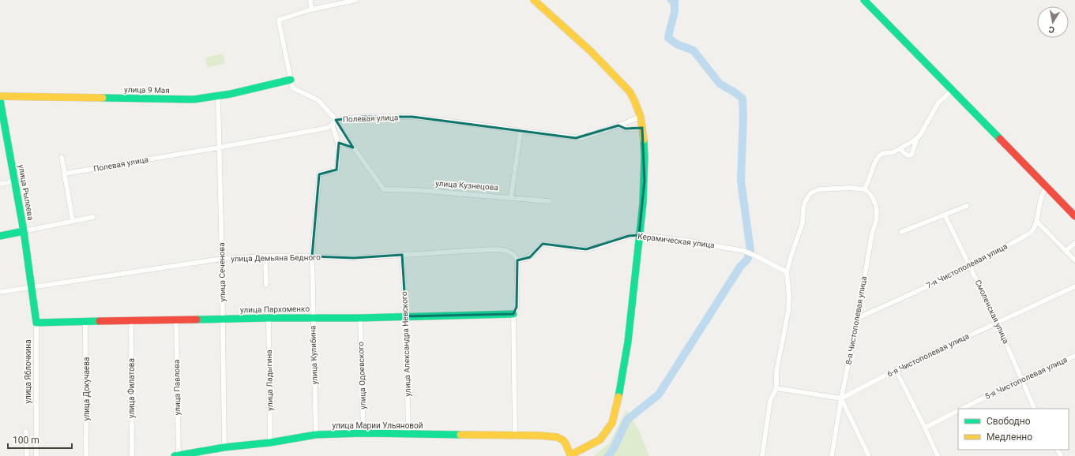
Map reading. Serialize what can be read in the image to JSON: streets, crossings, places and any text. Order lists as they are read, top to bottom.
{
  "streets": {
    "street": [
      "улица 9 Мая",
      "Полевая улица",
      "улица Кузнецова",
      "улица Рылеева",
      "Керамическая улица",
      "улица Демьяна Бедного",
      "7-я Чистополевая улица",
      "улица Сеченова",
      "улица Пархоменко",
      "Смоленская улица",
      "8-я Чистополевая улица",
      "улица Александра Невского",
      "улица Кулибина",
      "6-я Чистополевая улица",
      "улица Яблочкина",
      "улица Одоевского",
      "5-я Чистополевая улица",
      "улица Ладыгина",
      "улица Павлова",
      "улица Филатова",
      "улица Докучаева",
      "улица Марии Ульяновой"
    ]
  },
  "crossings": [
    ["улица 9 Мая", "улица Сеченова"],
    ["Полевая улица", "улица Сеченова"],
    ["улица Рылеева", "улица Демьяна Бедного"],
    ["улица Рылеева", "улица Яблочкина"],
    ["Керамическая улица", "улица Демьяна Бедного"],
    ["улица Демьяна Бедного", "улица Сеченова"],
    ["улица Демьяна Бедного", "улица Александра Невского"],
    ["улица Демьяна Бедного", "улица Кулибина"],
    ["улица Демьяна Бедного", "улица Яблочкина"],
    ["7-я Чистополевая улица", "Смоленская улица"],
    ["7-я Чистополевая улица", "8-я Чистополевая улица"],
    ["улица Сеченова", "улица Пархоменко"],
    ["улица Сеченова", "улица Марии Ульяновой"],
    ["улица Пархоменко", "улица Александра Невского"],
    ["улица Пархоменко", "улица Кулибина"],
    ["улица Пархоменко", "улица Яблочкина"],
    ["улица Пархоменко", "улица Одоевского"],
    ["улица Пархоменко", "улица Ладыгина"],
    ["улица Пархоменко", "улица Павлова"],
    ["улица Пархоменко", "улица Филатова"],
    ["улица Пархоменко", "улица Докучаева"],
    ["Смоленская улица", "6-я Чистополевая улица"],
    ["Смоленская улица", "5-я Чистополевая улица"],
    ["8-я Чистополевая улица", "6-я Чистополевая улица"],
    ["улица Александра Невского", "улица Марии Ульяновой"],
    ["улица Кулибина", "улица Марии Ульяновой"],
    ["улица Одоевского", "улица Марии Ульяновой"],
    ["улица Ладыгина", "улица Марии Ульяновой"],
    ["улица Павлова", "улица Марии Ульяновой"]
  ],
  "legend": ["Свободно", "Медленно"],
  "scale_bar": "100 m",
  "north": "bottom"
}
